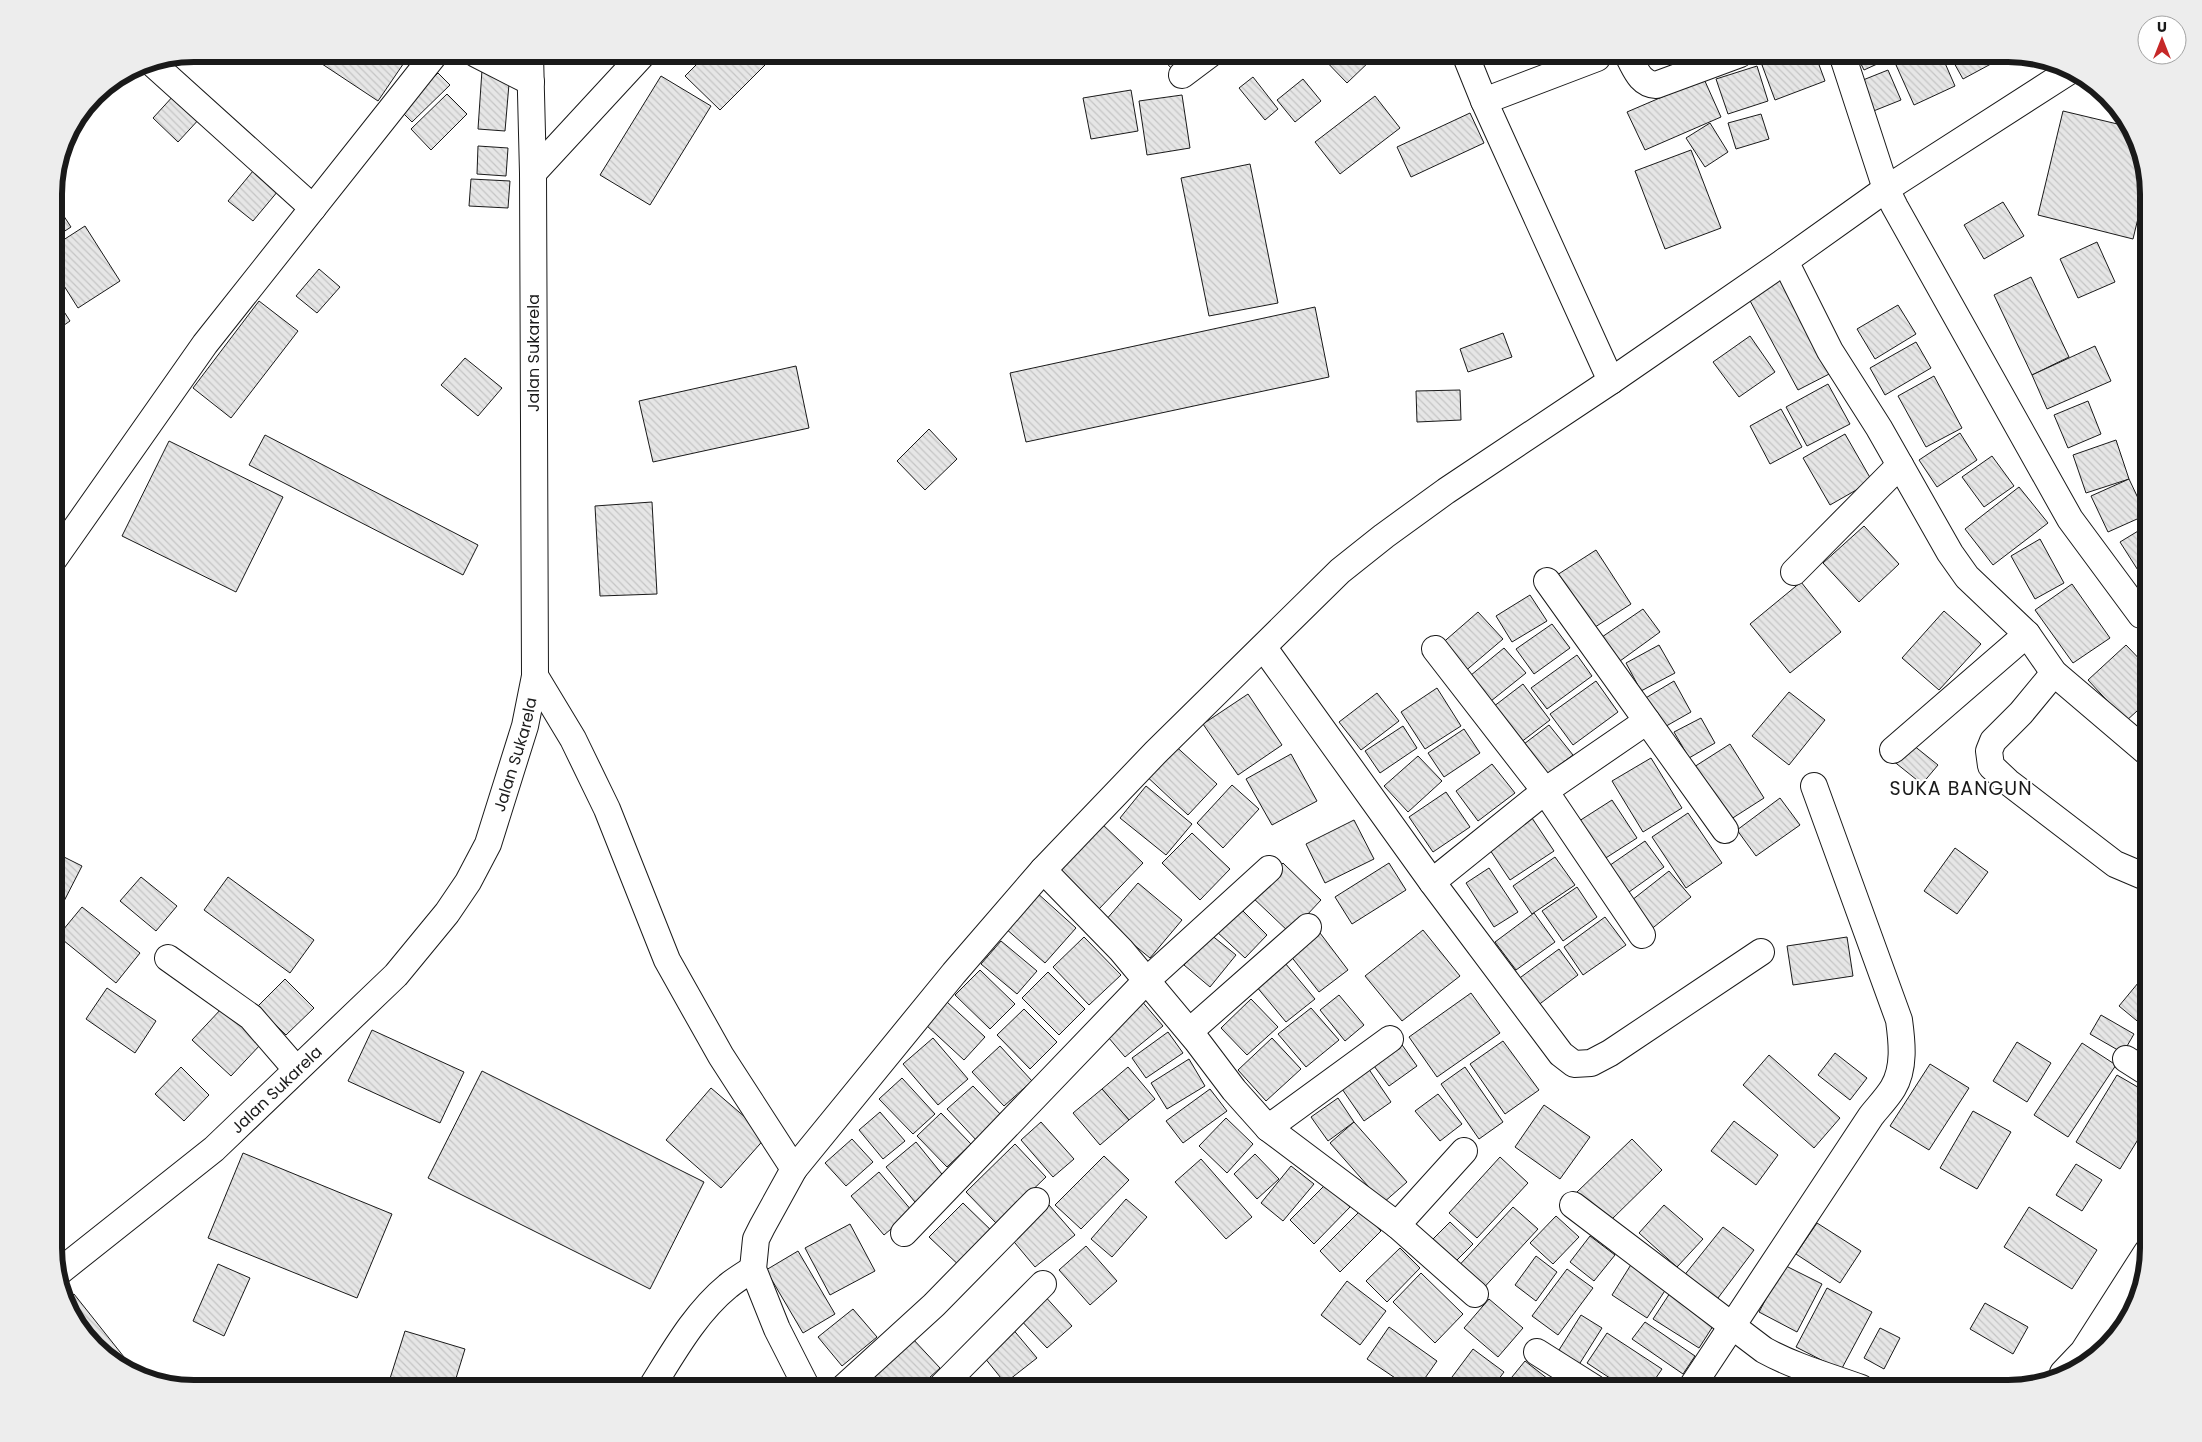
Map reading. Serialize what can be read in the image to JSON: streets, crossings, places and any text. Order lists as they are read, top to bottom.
{
  "streets": {
    "street": ["Jalan Sukarela"]
  },
  "districts": ["SUKA BANGUN"],
  "north": "top"
}
